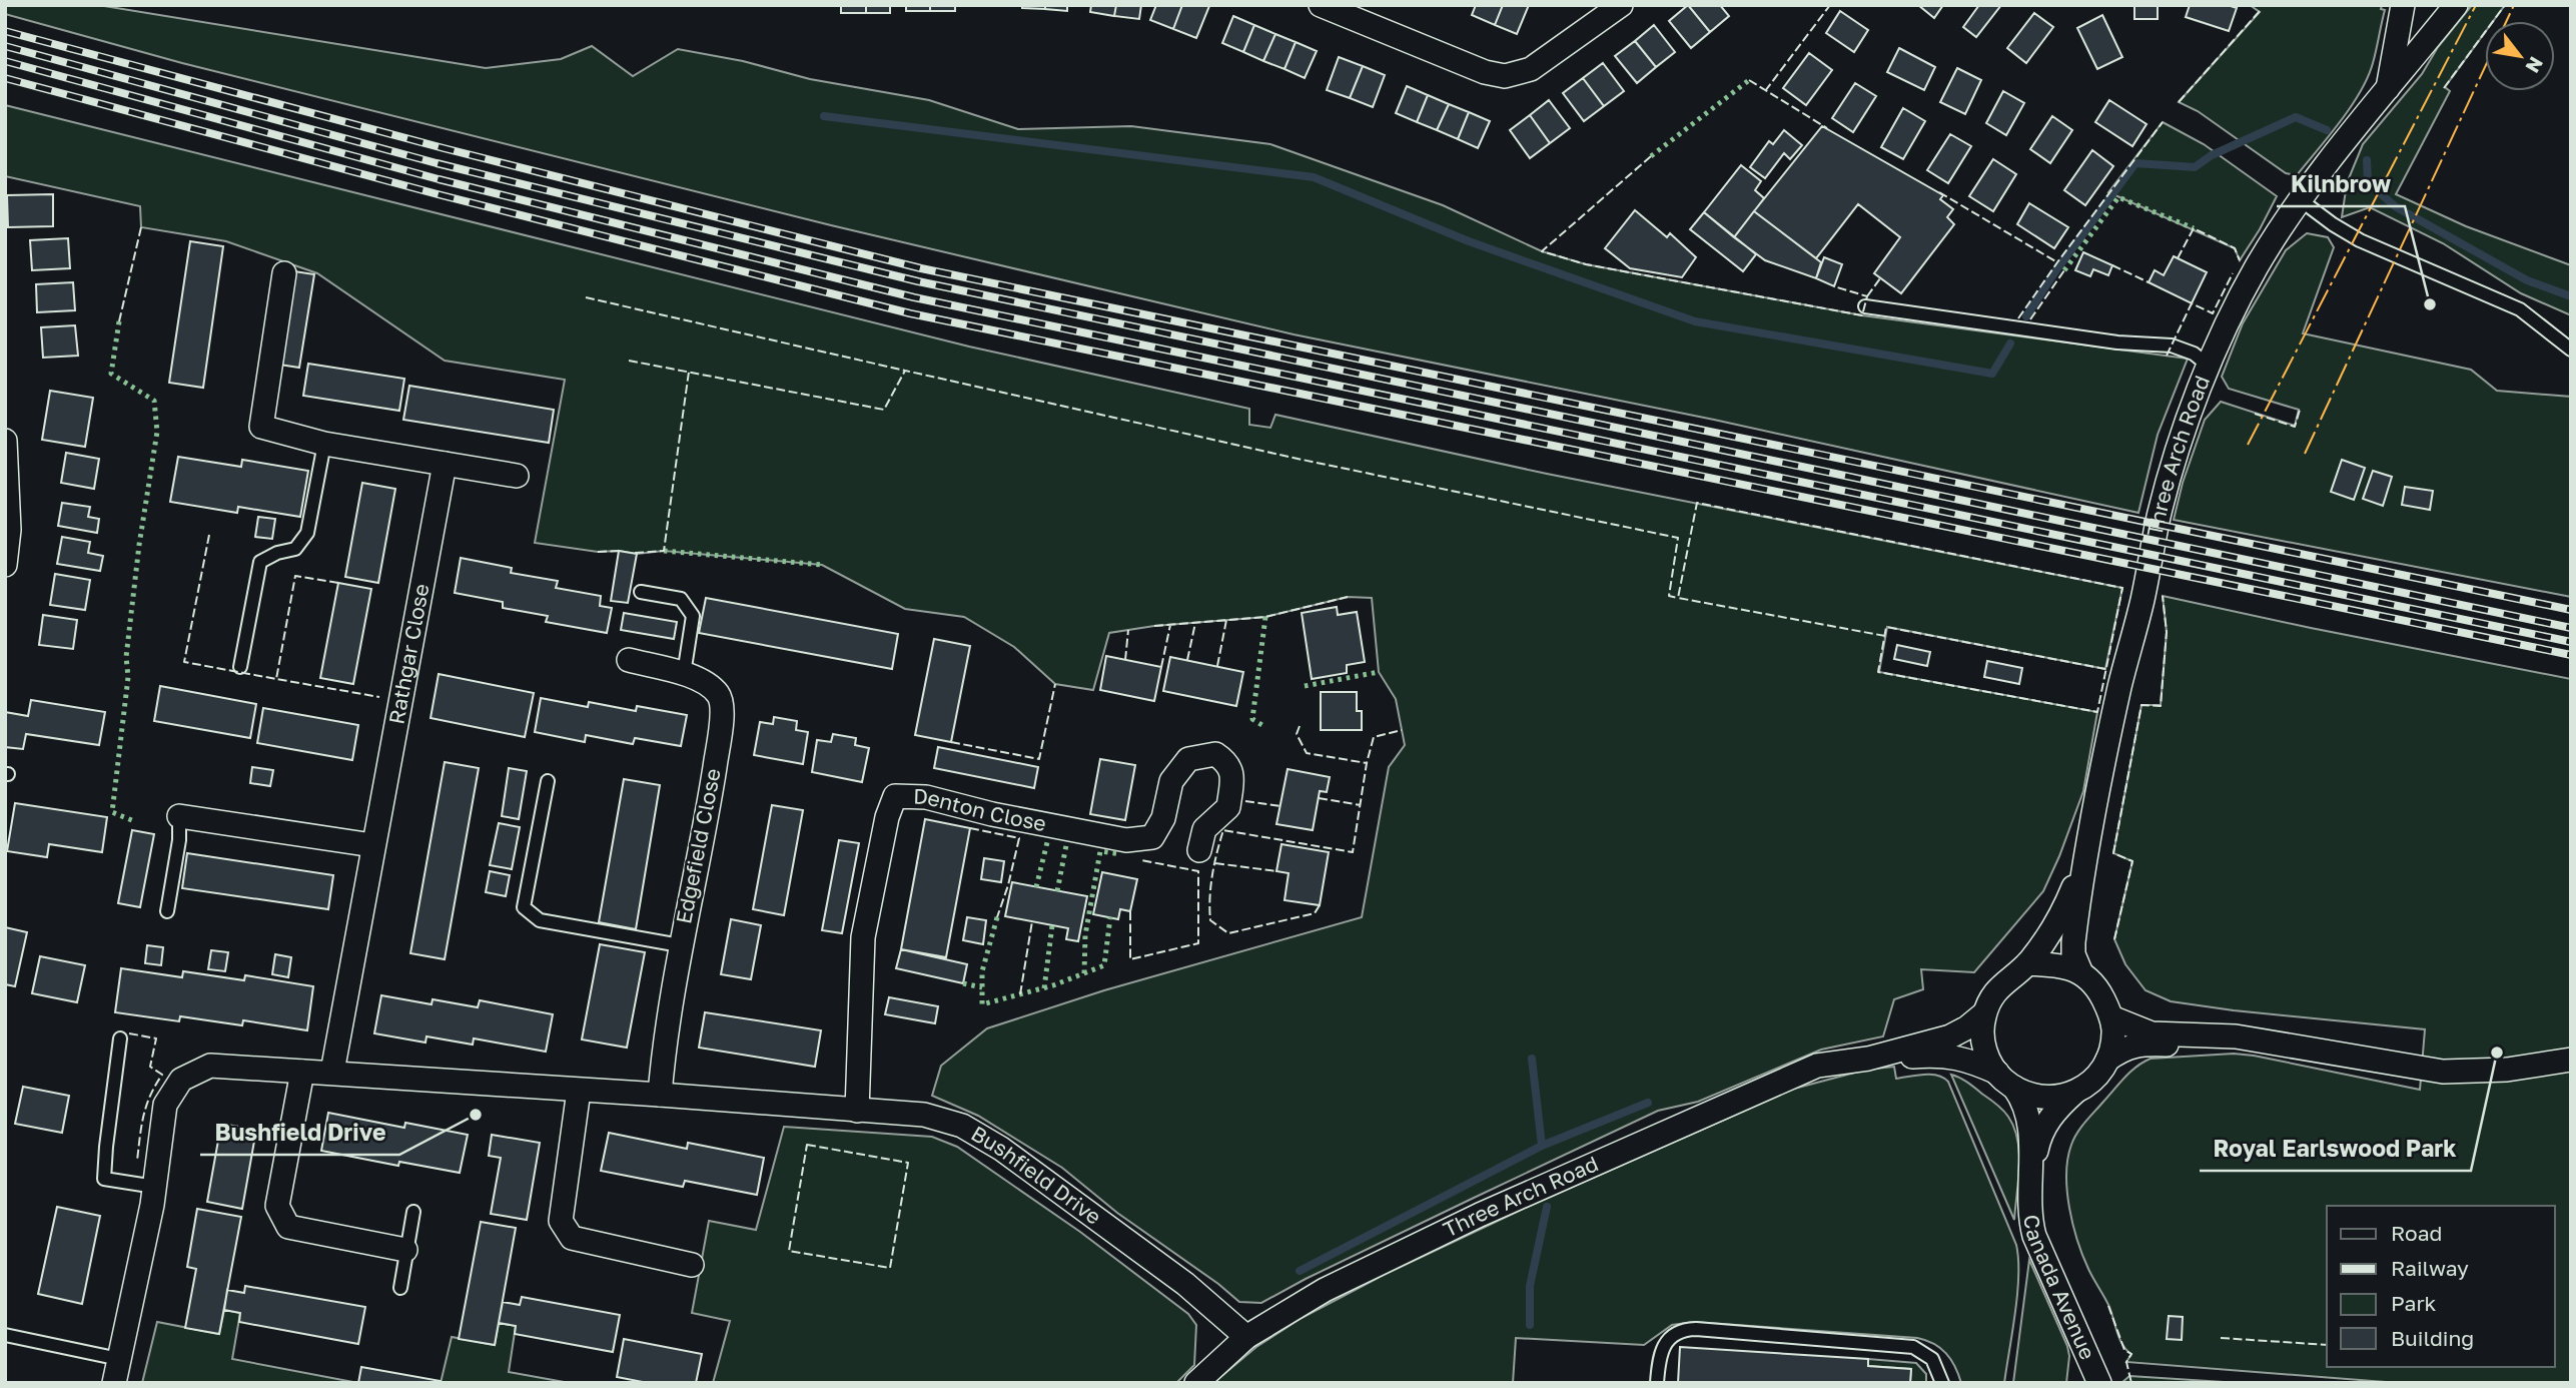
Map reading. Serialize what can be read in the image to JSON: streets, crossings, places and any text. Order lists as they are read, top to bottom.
{
  "streets": {
    "street": [
      "Three Arch Road",
      "Rathgar Close",
      "Denton Close",
      "Edgefield Close",
      "Bushfield Drive",
      "Canada Avenue"
    ]
  },
  "crossings": [
    ["Three Arch Road", "Bushfield Drive"],
    ["Three Arch Road", "Canada Avenue"],
    ["Rathgar Close", "Bushfield Drive"],
    ["Denton Close", "Bushfield Drive"],
    ["Edgefield Close", "Bushfield Drive"]
  ],
  "places": ["Kilnbrow", "Royal Earlswood Park", "Bushfield Drive"],
  "legend": [
    "Road",
    "Railway",
    "Park",
    "Building"
  ],
  "north": "bottom right"
}
